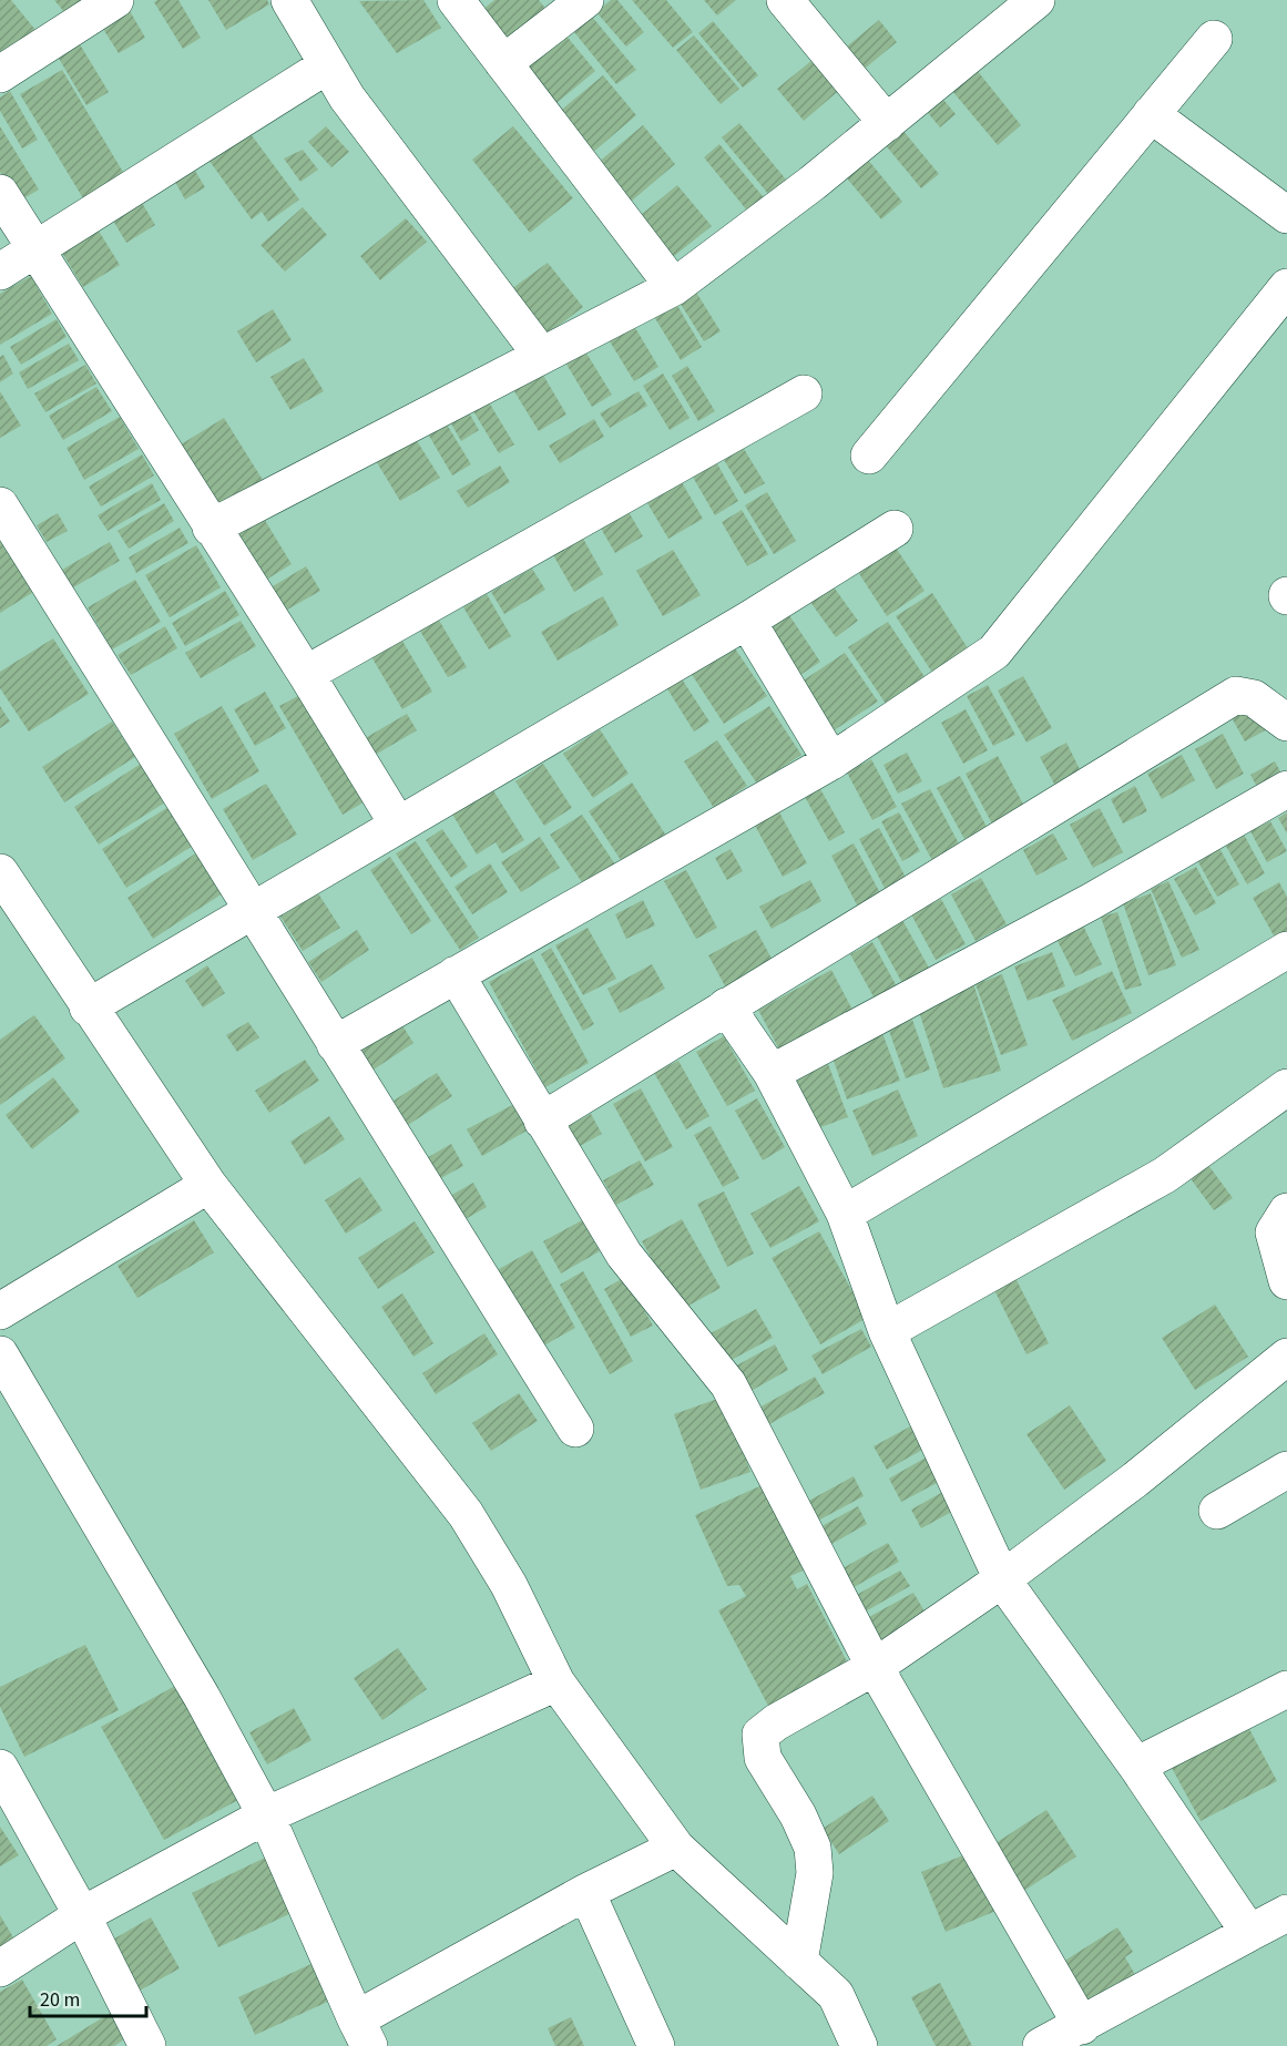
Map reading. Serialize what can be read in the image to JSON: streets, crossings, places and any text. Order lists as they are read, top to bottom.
{
  "scale_bar": "20 m"
}
